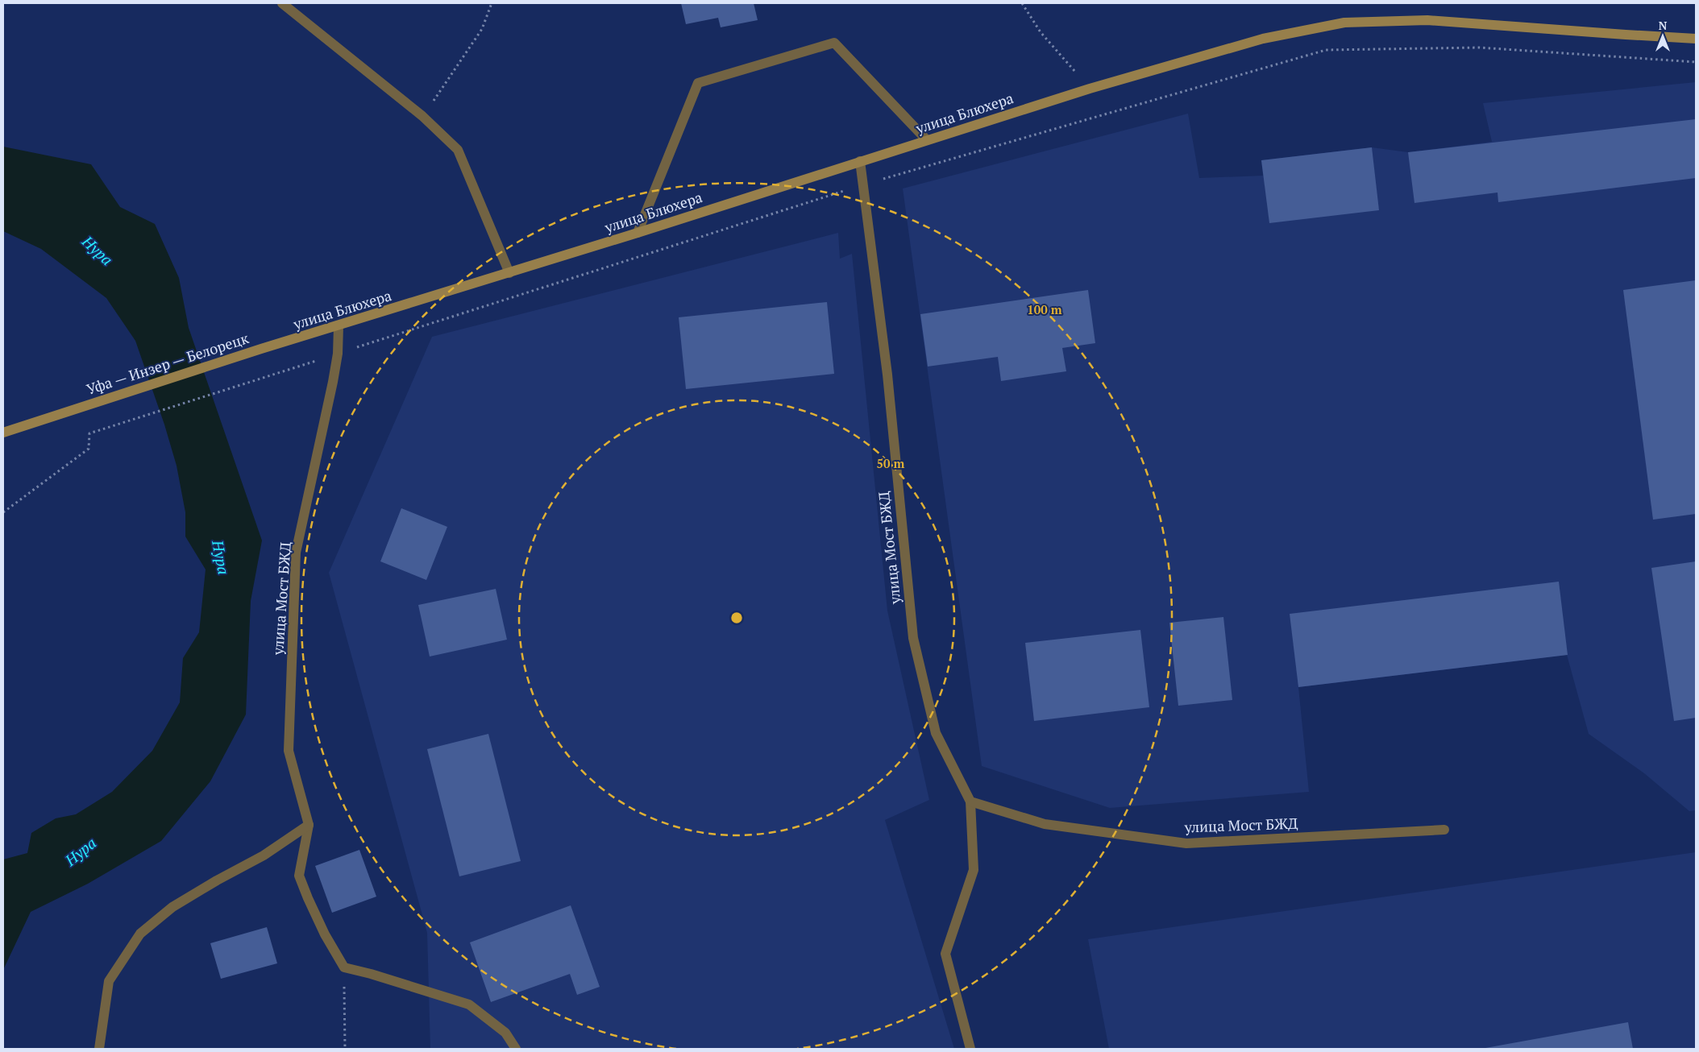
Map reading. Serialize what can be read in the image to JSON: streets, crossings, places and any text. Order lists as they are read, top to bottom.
{
  "streets": {
    "main road": ["улица Блюхера", "Уфа — Инзер — Белорецк"],
    "street": ["улица Мост БЖД"]
  },
  "crossings": [
    ["улица Блюхера", "Уфа — Инзер — Белорецк"],
    ["улица Блюхера", "улица Мост БЖД"]
  ],
  "water": ["Нура"],
  "north": "top",
  "rings": ["100 m", "50 m"]
}
